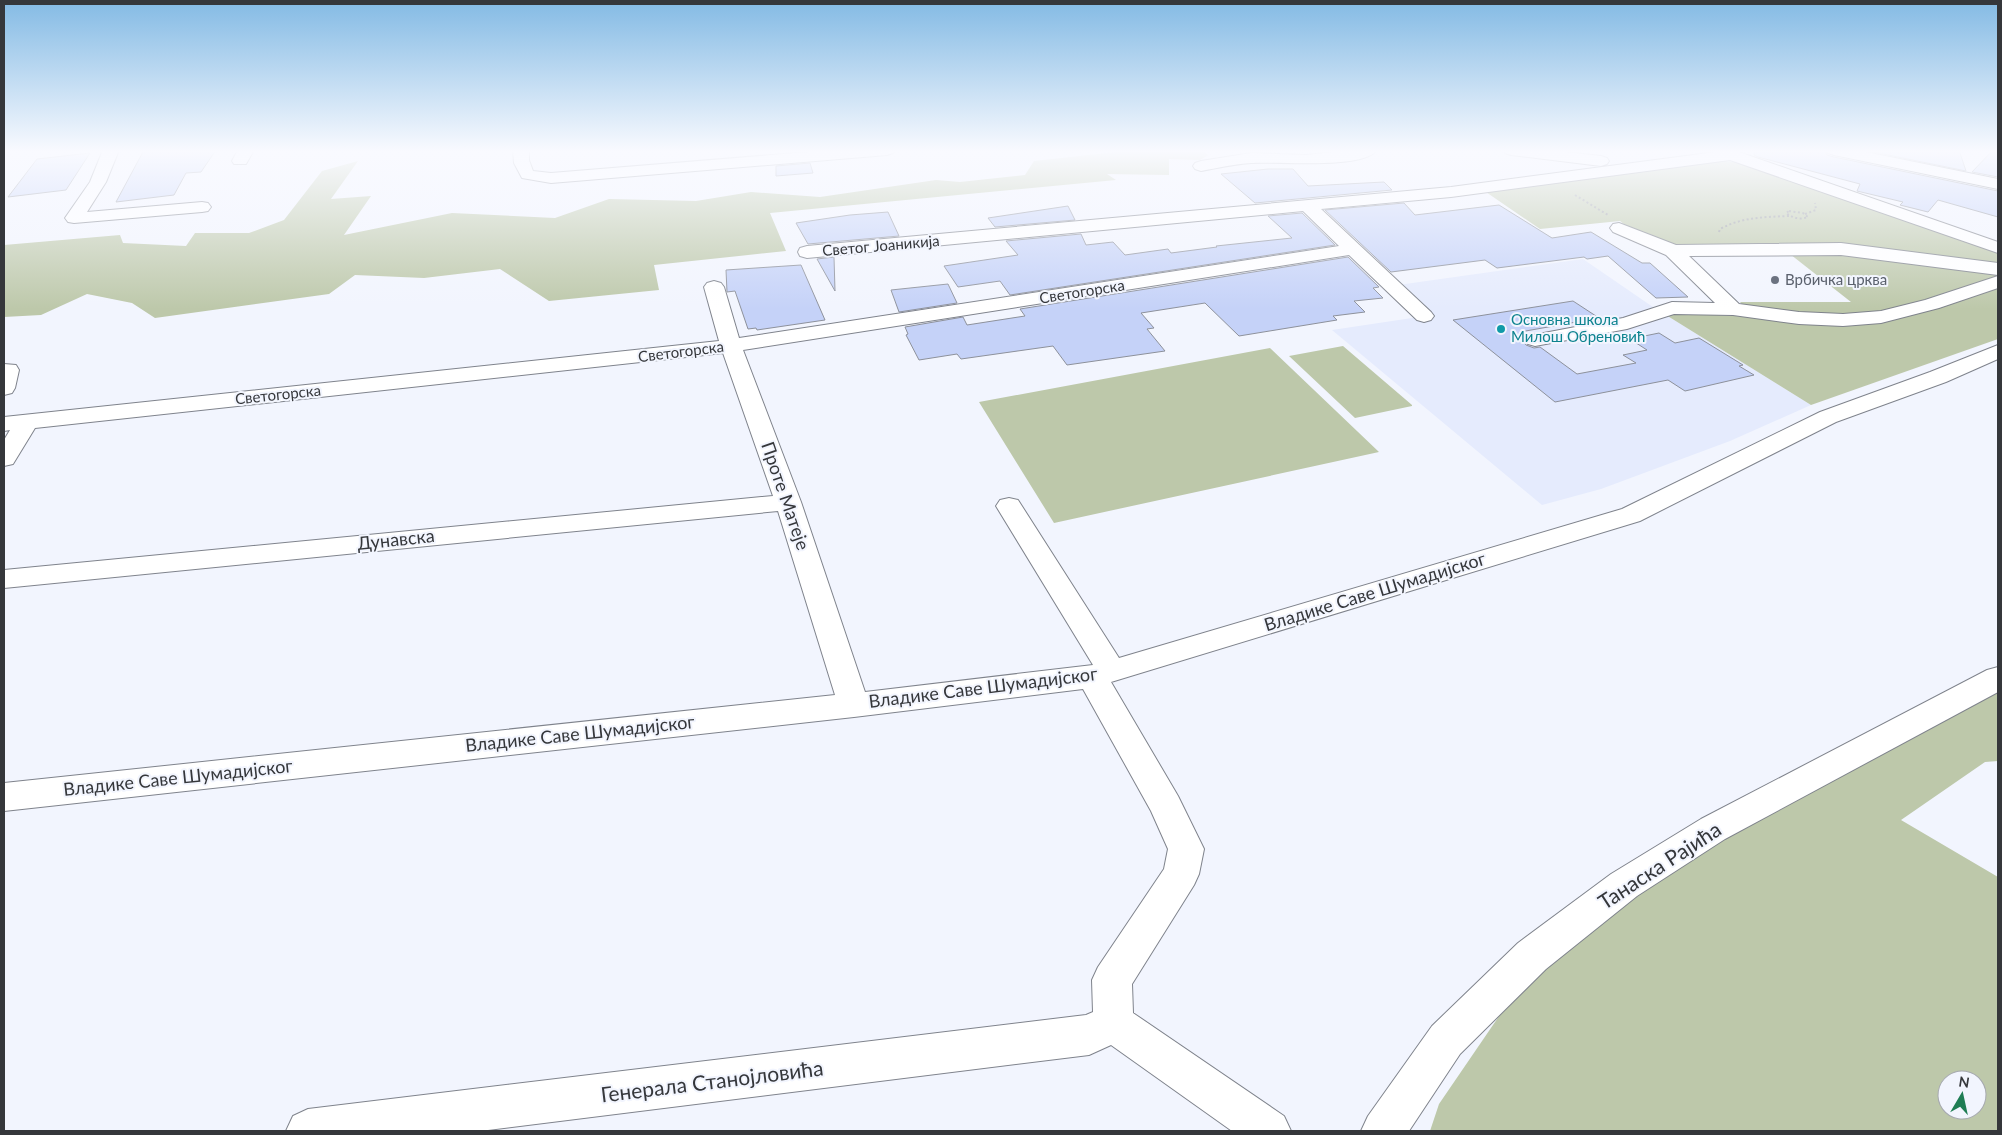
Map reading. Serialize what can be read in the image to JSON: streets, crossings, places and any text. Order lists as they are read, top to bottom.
{
  "streets": {
    "street": [
      "Светог Јоаникија",
      "Светогорска",
      "Проте Матеје",
      "Дунавска",
      "Владике Саве Шумадијског",
      "Танаска Рајића",
      "Генерала Станојловића"
    ]
  },
  "crossings": [
    ["Светогорска", "Проте Матеје"],
    ["Проте Матеје", "Дунавска"],
    ["Проте Матеје", "Владике Саве Шумадијског"]
  ],
  "places": ["Врбичка црква", "Основна школа Милош Обреновић"],
  "north": "top"
}
